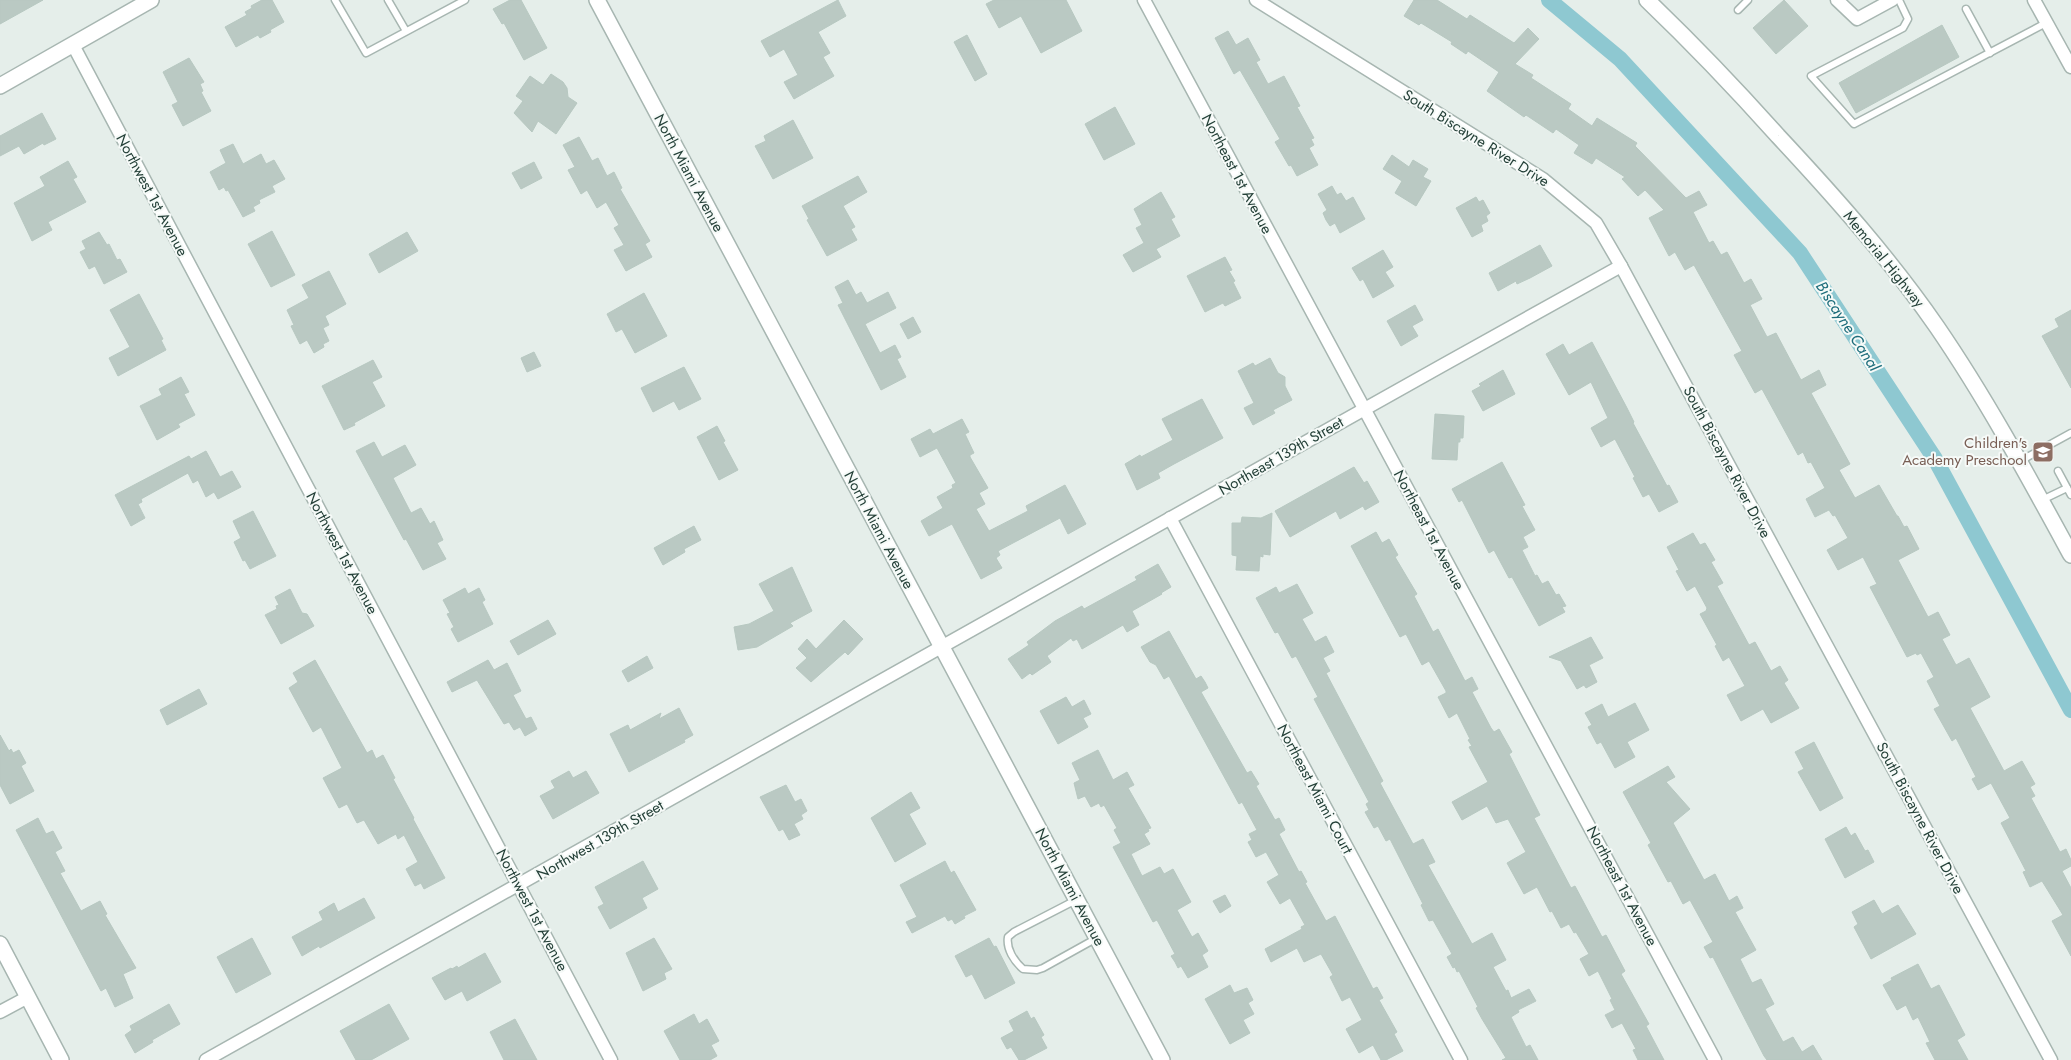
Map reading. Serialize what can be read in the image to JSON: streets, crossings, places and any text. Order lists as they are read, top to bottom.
{
  "streets": {
    "street": [
      "South Biscayne River Drive",
      "North Miami Avenue",
      "Northeast 1st Avenue",
      "Northwest 1st Avenue",
      "Memorial Highway",
      "Northeast 139th Street",
      "Northeast Miami Court",
      "Northwest 139th Street"
    ]
  },
  "crossings": [
    ["South Biscayne River Drive", "Northeast 139th Street"],
    ["North Miami Avenue", "Northeast 139th Street"],
    ["North Miami Avenue", "Northwest 139th Street"],
    ["Northeast 1st Avenue", "Northeast 139th Street"],
    ["Northwest 1st Avenue", "Northwest 139th Street"],
    ["Northeast 139th Street", "Northeast Miami Court"],
    ["Northeast 139th Street", "Northwest 139th Street"]
  ],
  "water": ["Biscayne Canal"],
  "places": {
    "school or university": ["Children's Academy Preschool"]
  }
}
